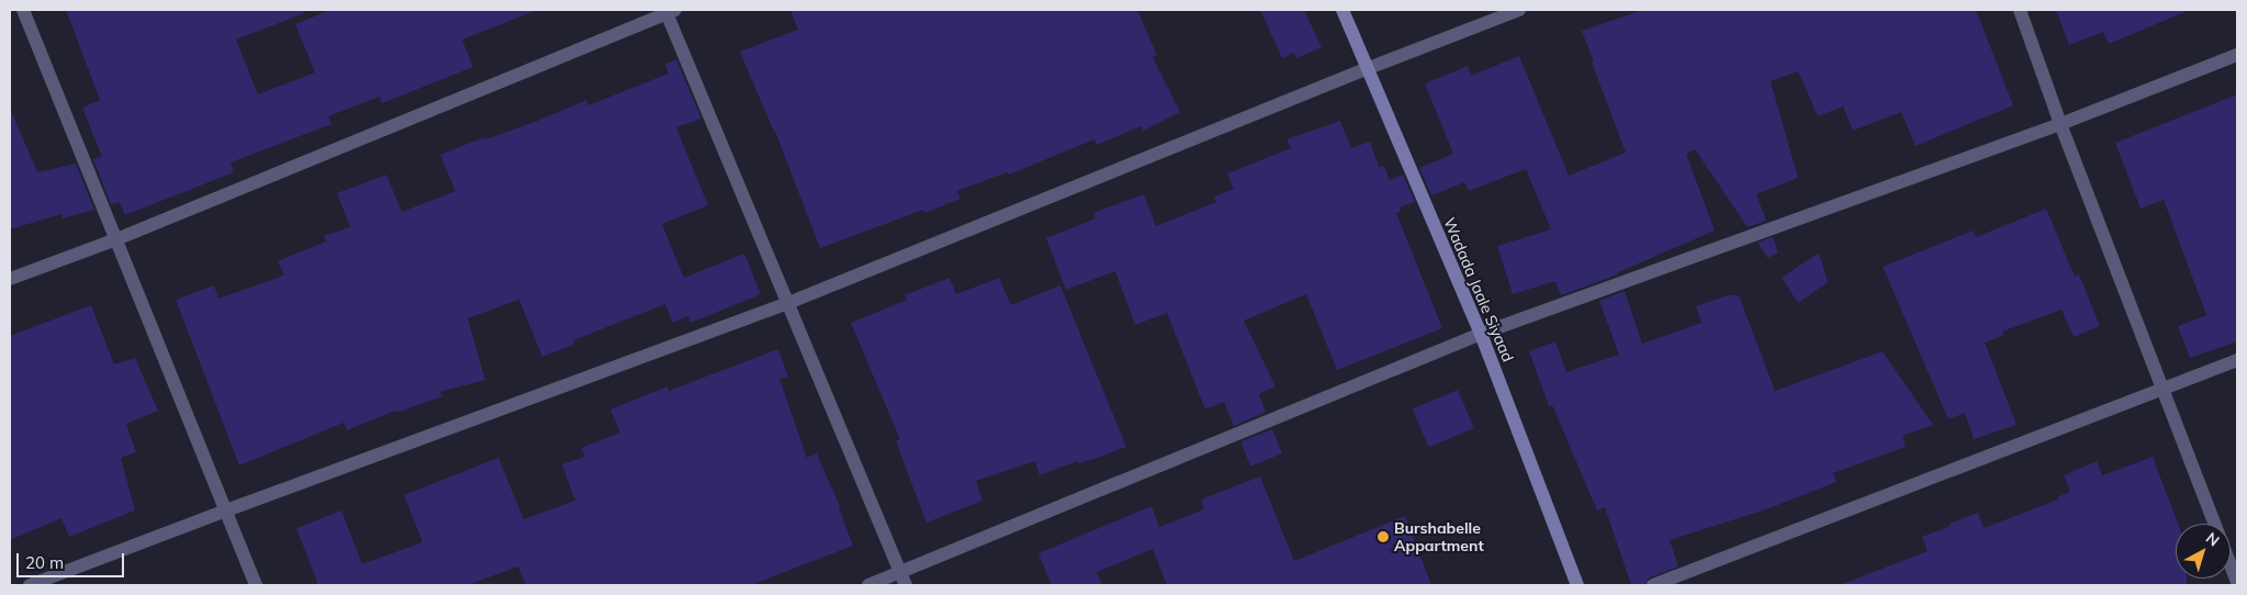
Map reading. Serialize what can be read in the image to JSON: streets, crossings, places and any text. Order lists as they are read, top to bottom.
{
  "streets": {
    "main road": ["Wadada Jaale Siyaad"]
  },
  "places": ["Burshabelle Appartment"],
  "scale_bar": "20 m",
  "north": "top right"
}
